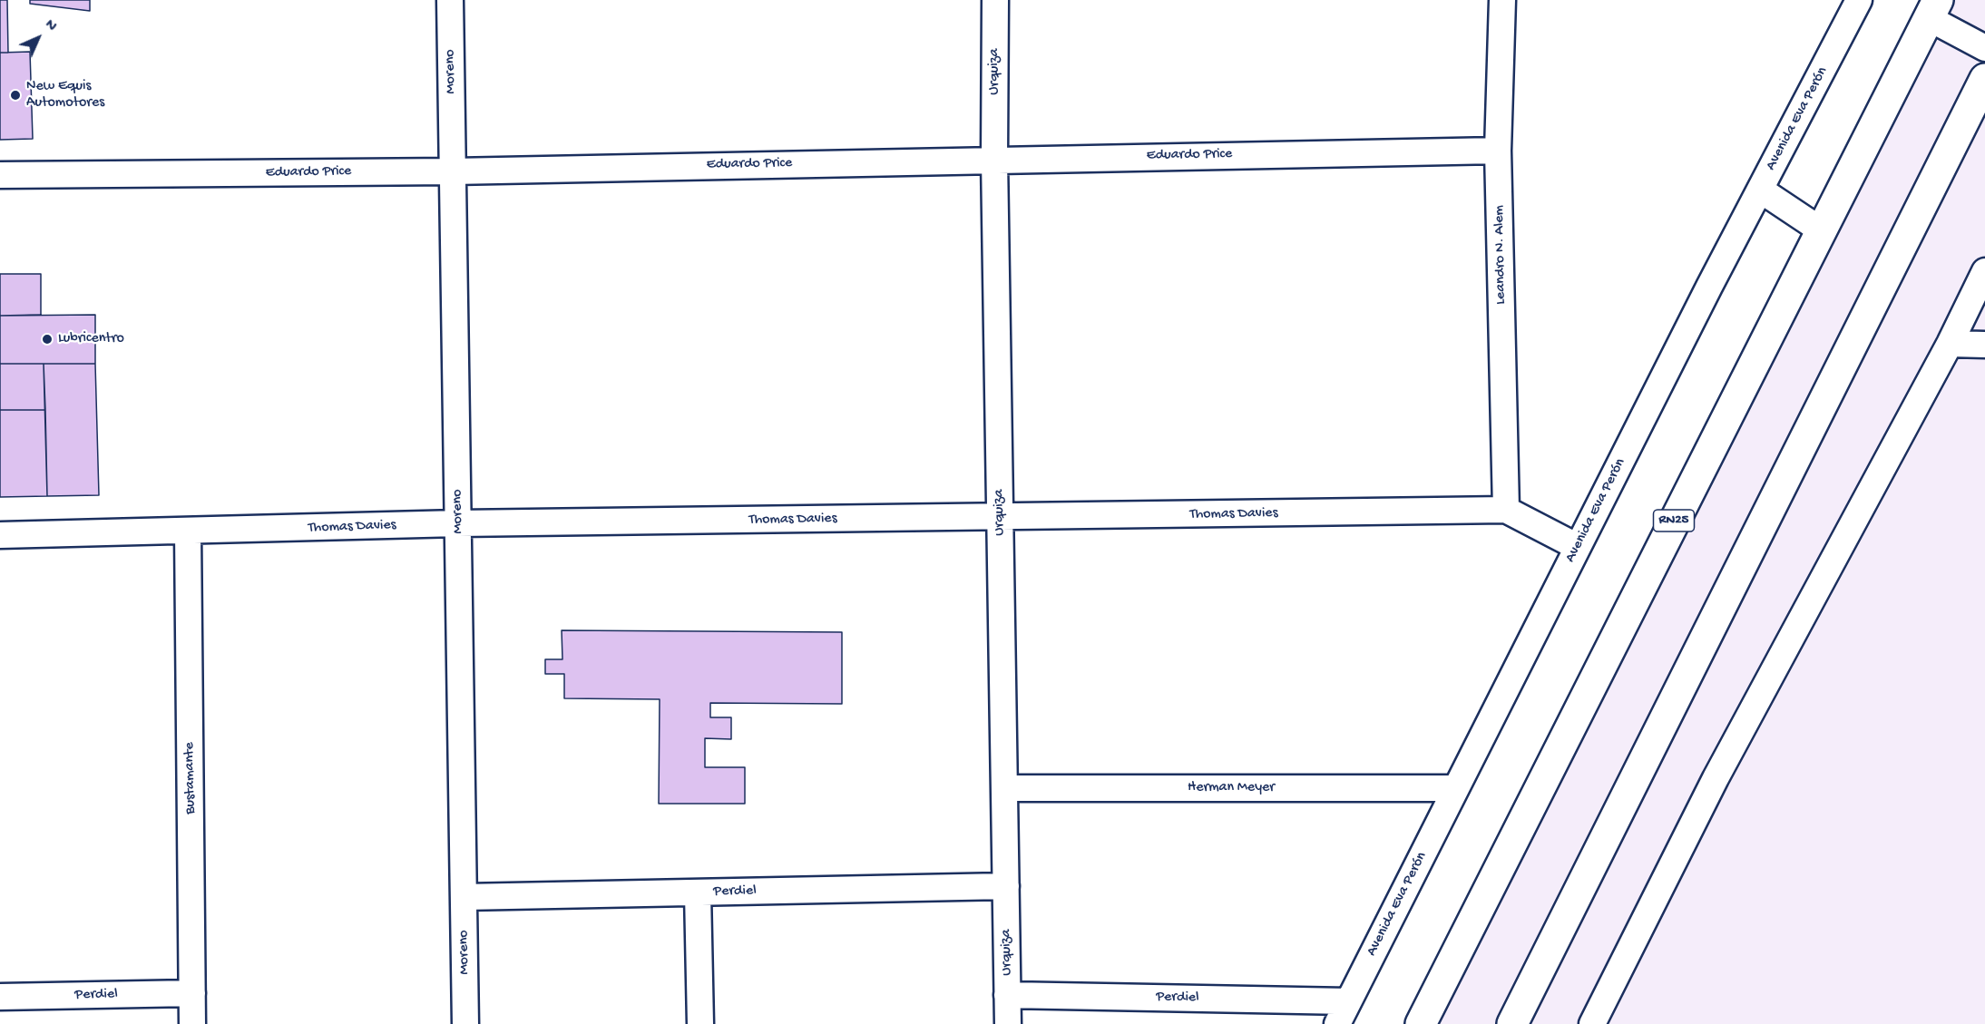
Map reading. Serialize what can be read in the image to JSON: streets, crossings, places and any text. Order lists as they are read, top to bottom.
{
  "streets": {
    "main road": ["RN25"],
    "street": [
      "Moreno",
      "Urquiza",
      "Avenida Eva Perón",
      "Eduardo Price",
      "Leandro N. Alem",
      "Thomas Davies",
      "Bustamante",
      "Herman Meyer",
      "Perdiel"
    ]
  },
  "crossings": [
    ["Moreno", "Eduardo Price"],
    ["Moreno", "Thomas Davies"],
    ["Moreno", "Perdiel"],
    ["Urquiza", "Eduardo Price"],
    ["Urquiza", "Thomas Davies"],
    ["Urquiza", "Herman Meyer"],
    ["Urquiza", "Perdiel"],
    ["Avenida Eva Perón", "Thomas Davies"],
    ["Avenida Eva Perón", "Herman Meyer"],
    ["Avenida Eva Perón", "Perdiel"],
    ["Eduardo Price", "Leandro N. Alem"],
    ["Leandro N. Alem", "Thomas Davies"],
    ["Thomas Davies", "Bustamante"],
    ["Bustamante", "Perdiel"]
  ],
  "places": ["New Equis Automotores", "Lubricentro"],
  "north": "top right"
}
